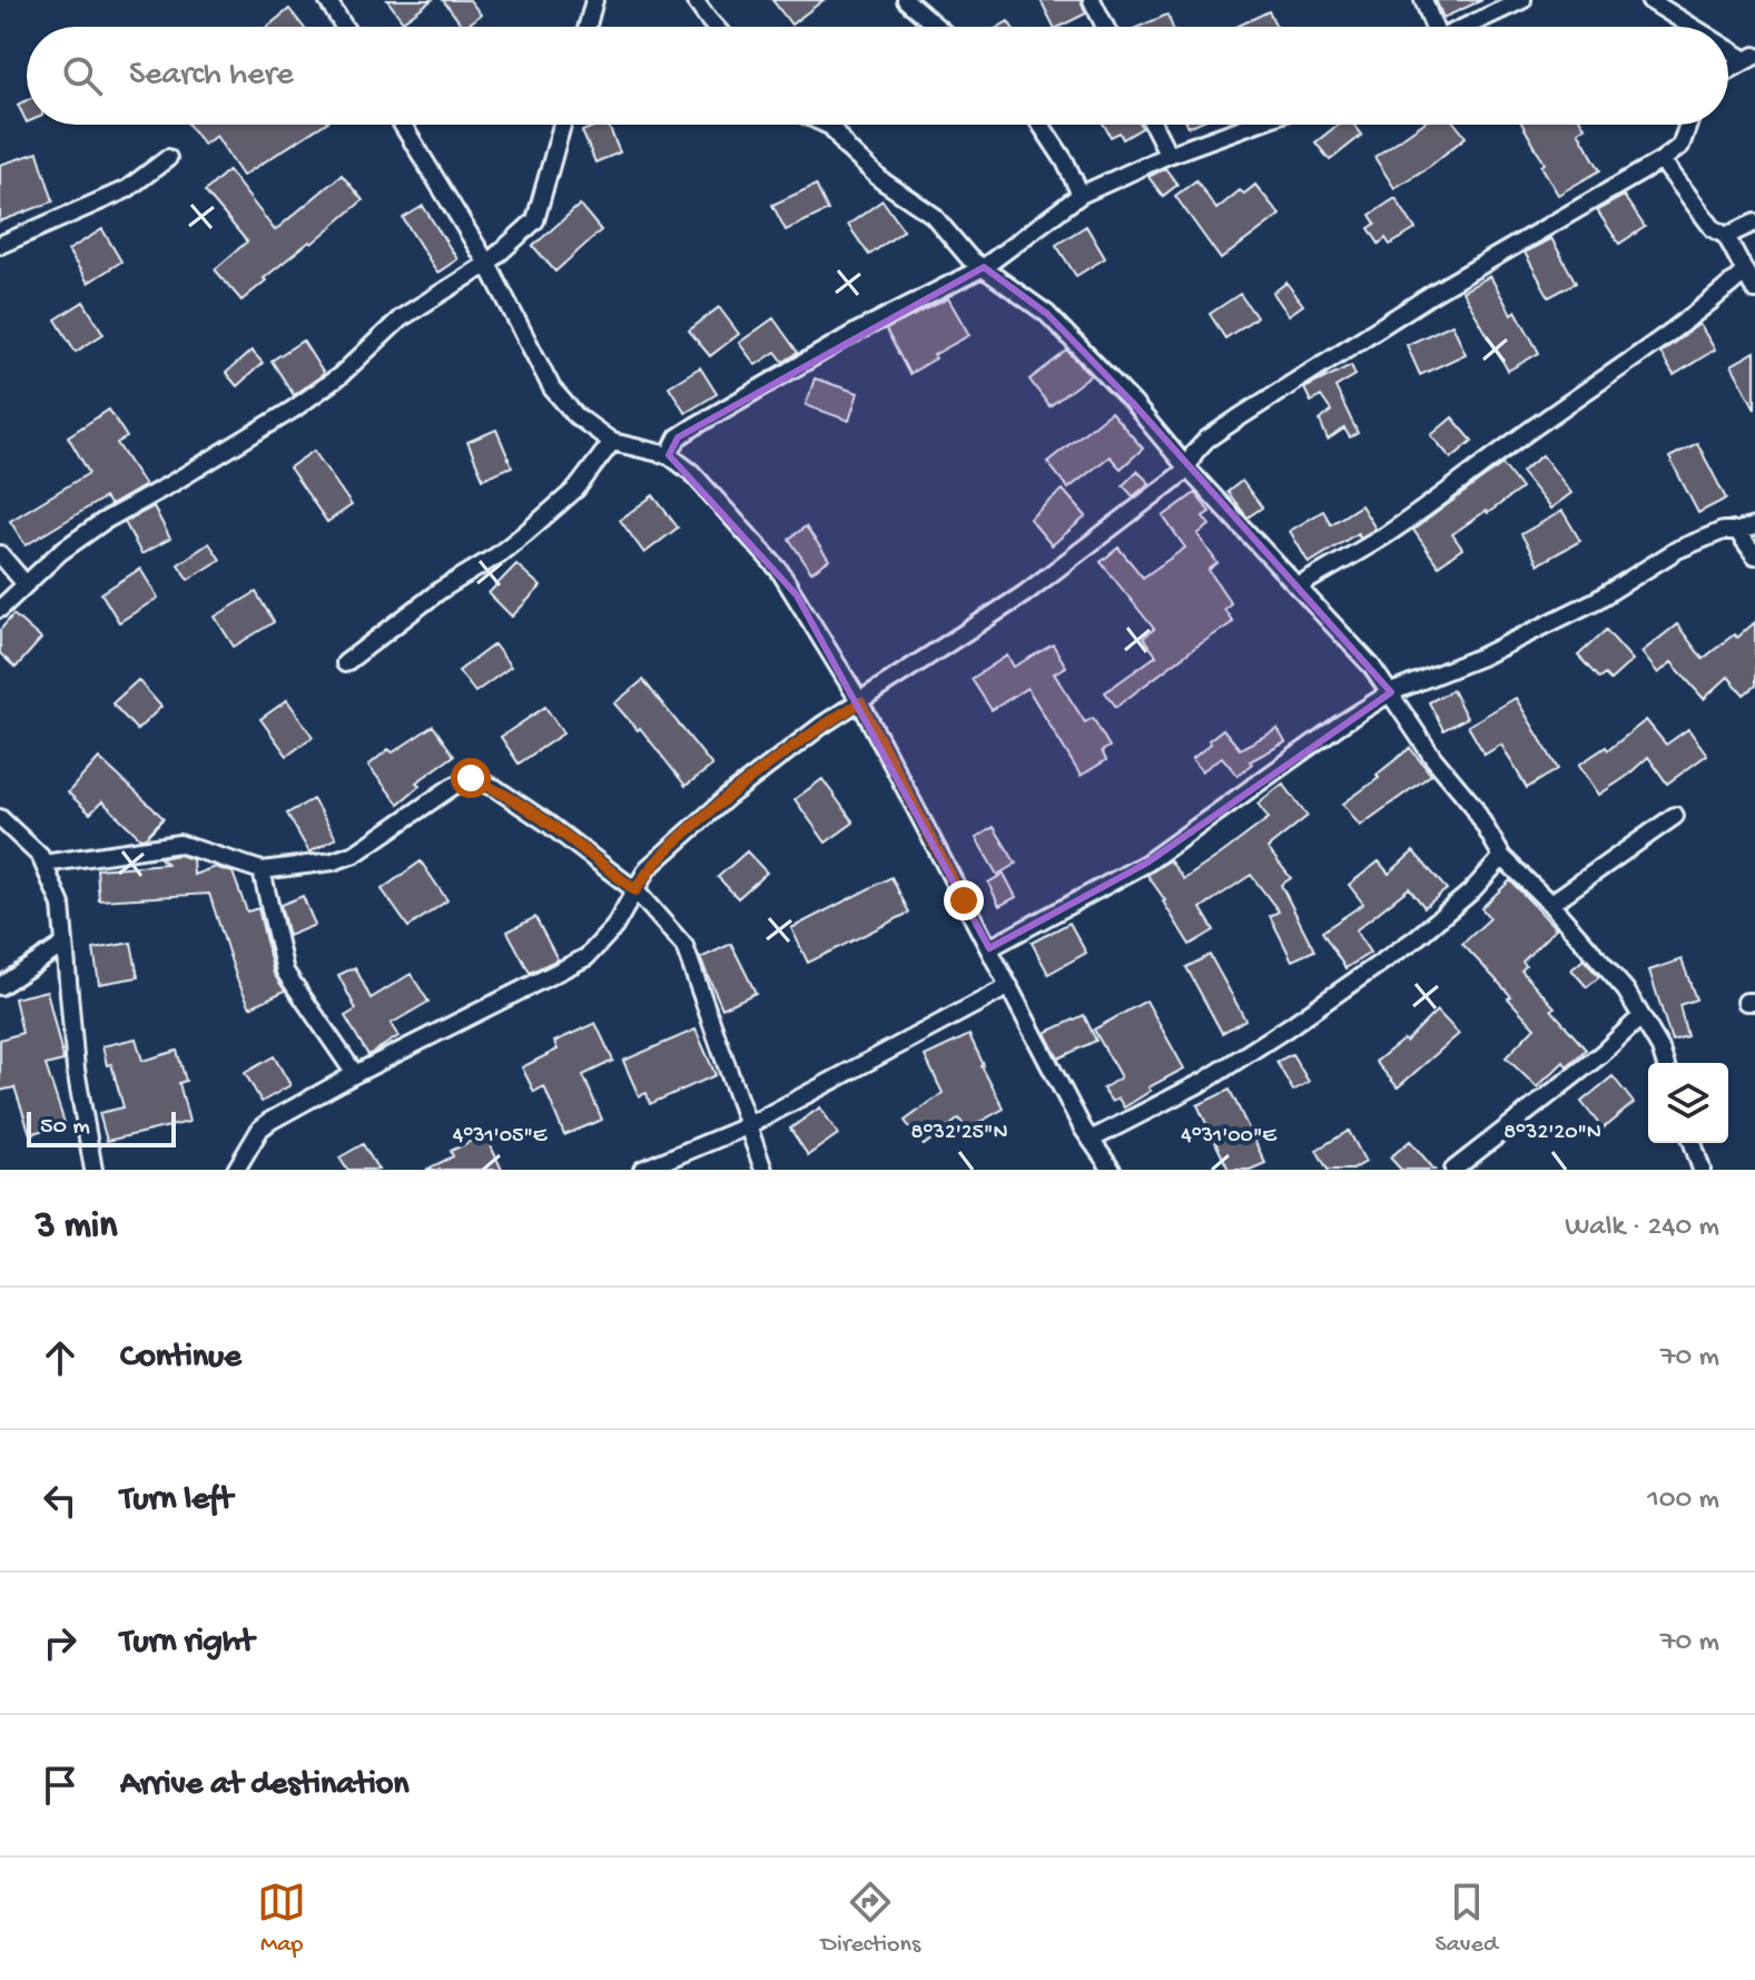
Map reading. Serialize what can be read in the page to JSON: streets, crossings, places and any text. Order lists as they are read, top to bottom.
{
  "scale_bar": "50 m",
  "page": {
    "search": "Search here",
    "scale": "50 m",
    "heading": ["3 min", "Walk · 240 m"],
    "list": [
      ["Continue", "70 m"],
      ["Turn left", "100 m"],
      ["Turn right", "70 m"],
      "Arrive at destination"
    ],
    "nav": ["Map", "Directions", "Saved"]
  },
  "coordinates": [
    "8°32'25\"N",
    "8°32'20\"N",
    "4°31'05\"E",
    "4°31'00\"E"
  ]
}
